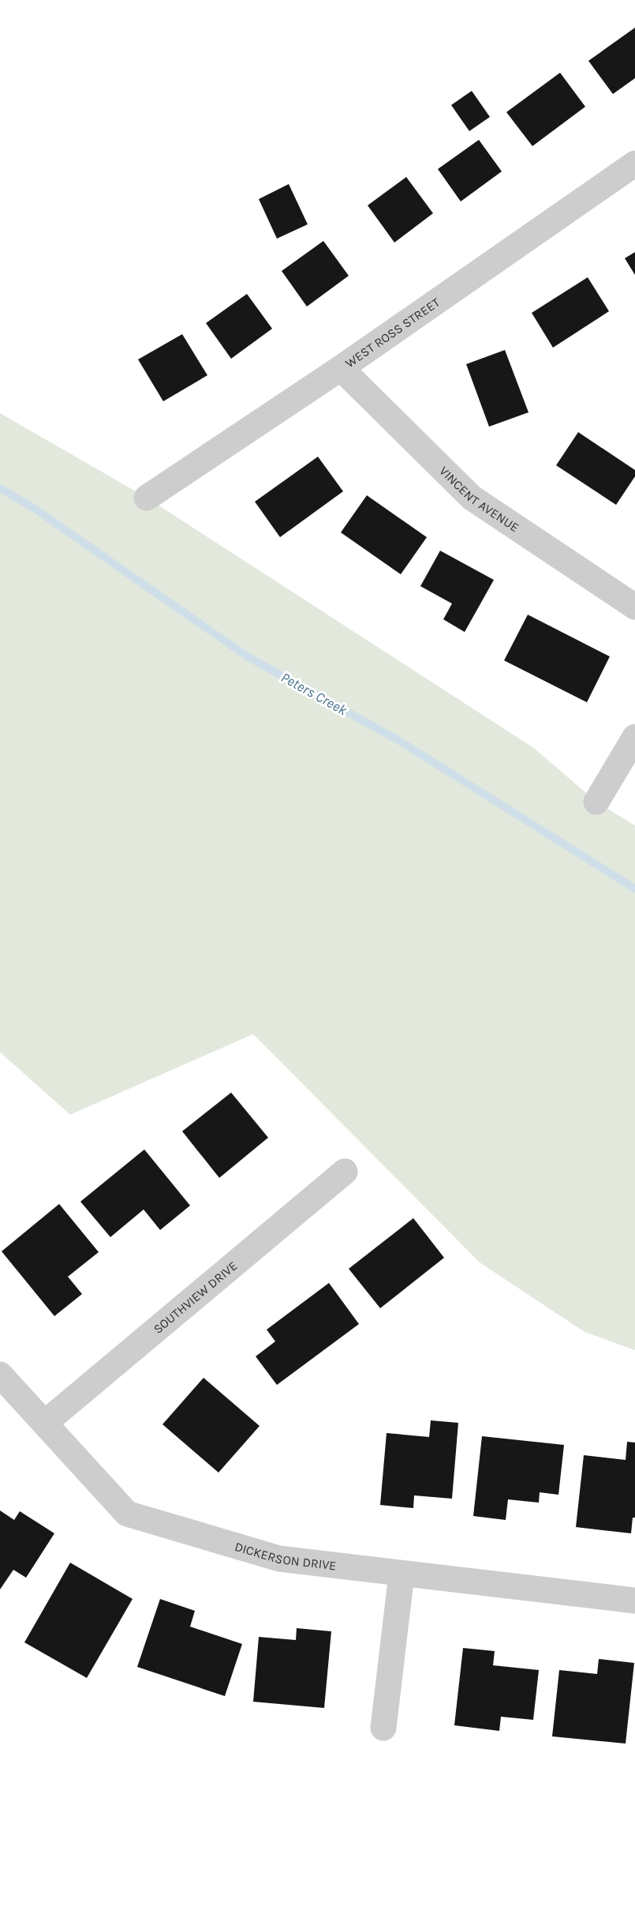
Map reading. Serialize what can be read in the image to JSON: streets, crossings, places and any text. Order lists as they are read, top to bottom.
{
  "streets": {
    "street": [
      "WEST ROSS STREET",
      "VINCENT AVENUE",
      "SOUTHVIEW DRIVE",
      "DICKERSON DRIVE"
    ]
  },
  "crossings": [
    ["WEST ROSS STREET", "VINCENT AVENUE"],
    ["SOUTHVIEW DRIVE", "DICKERSON DRIVE"]
  ],
  "water": ["Peters Creek"]
}
